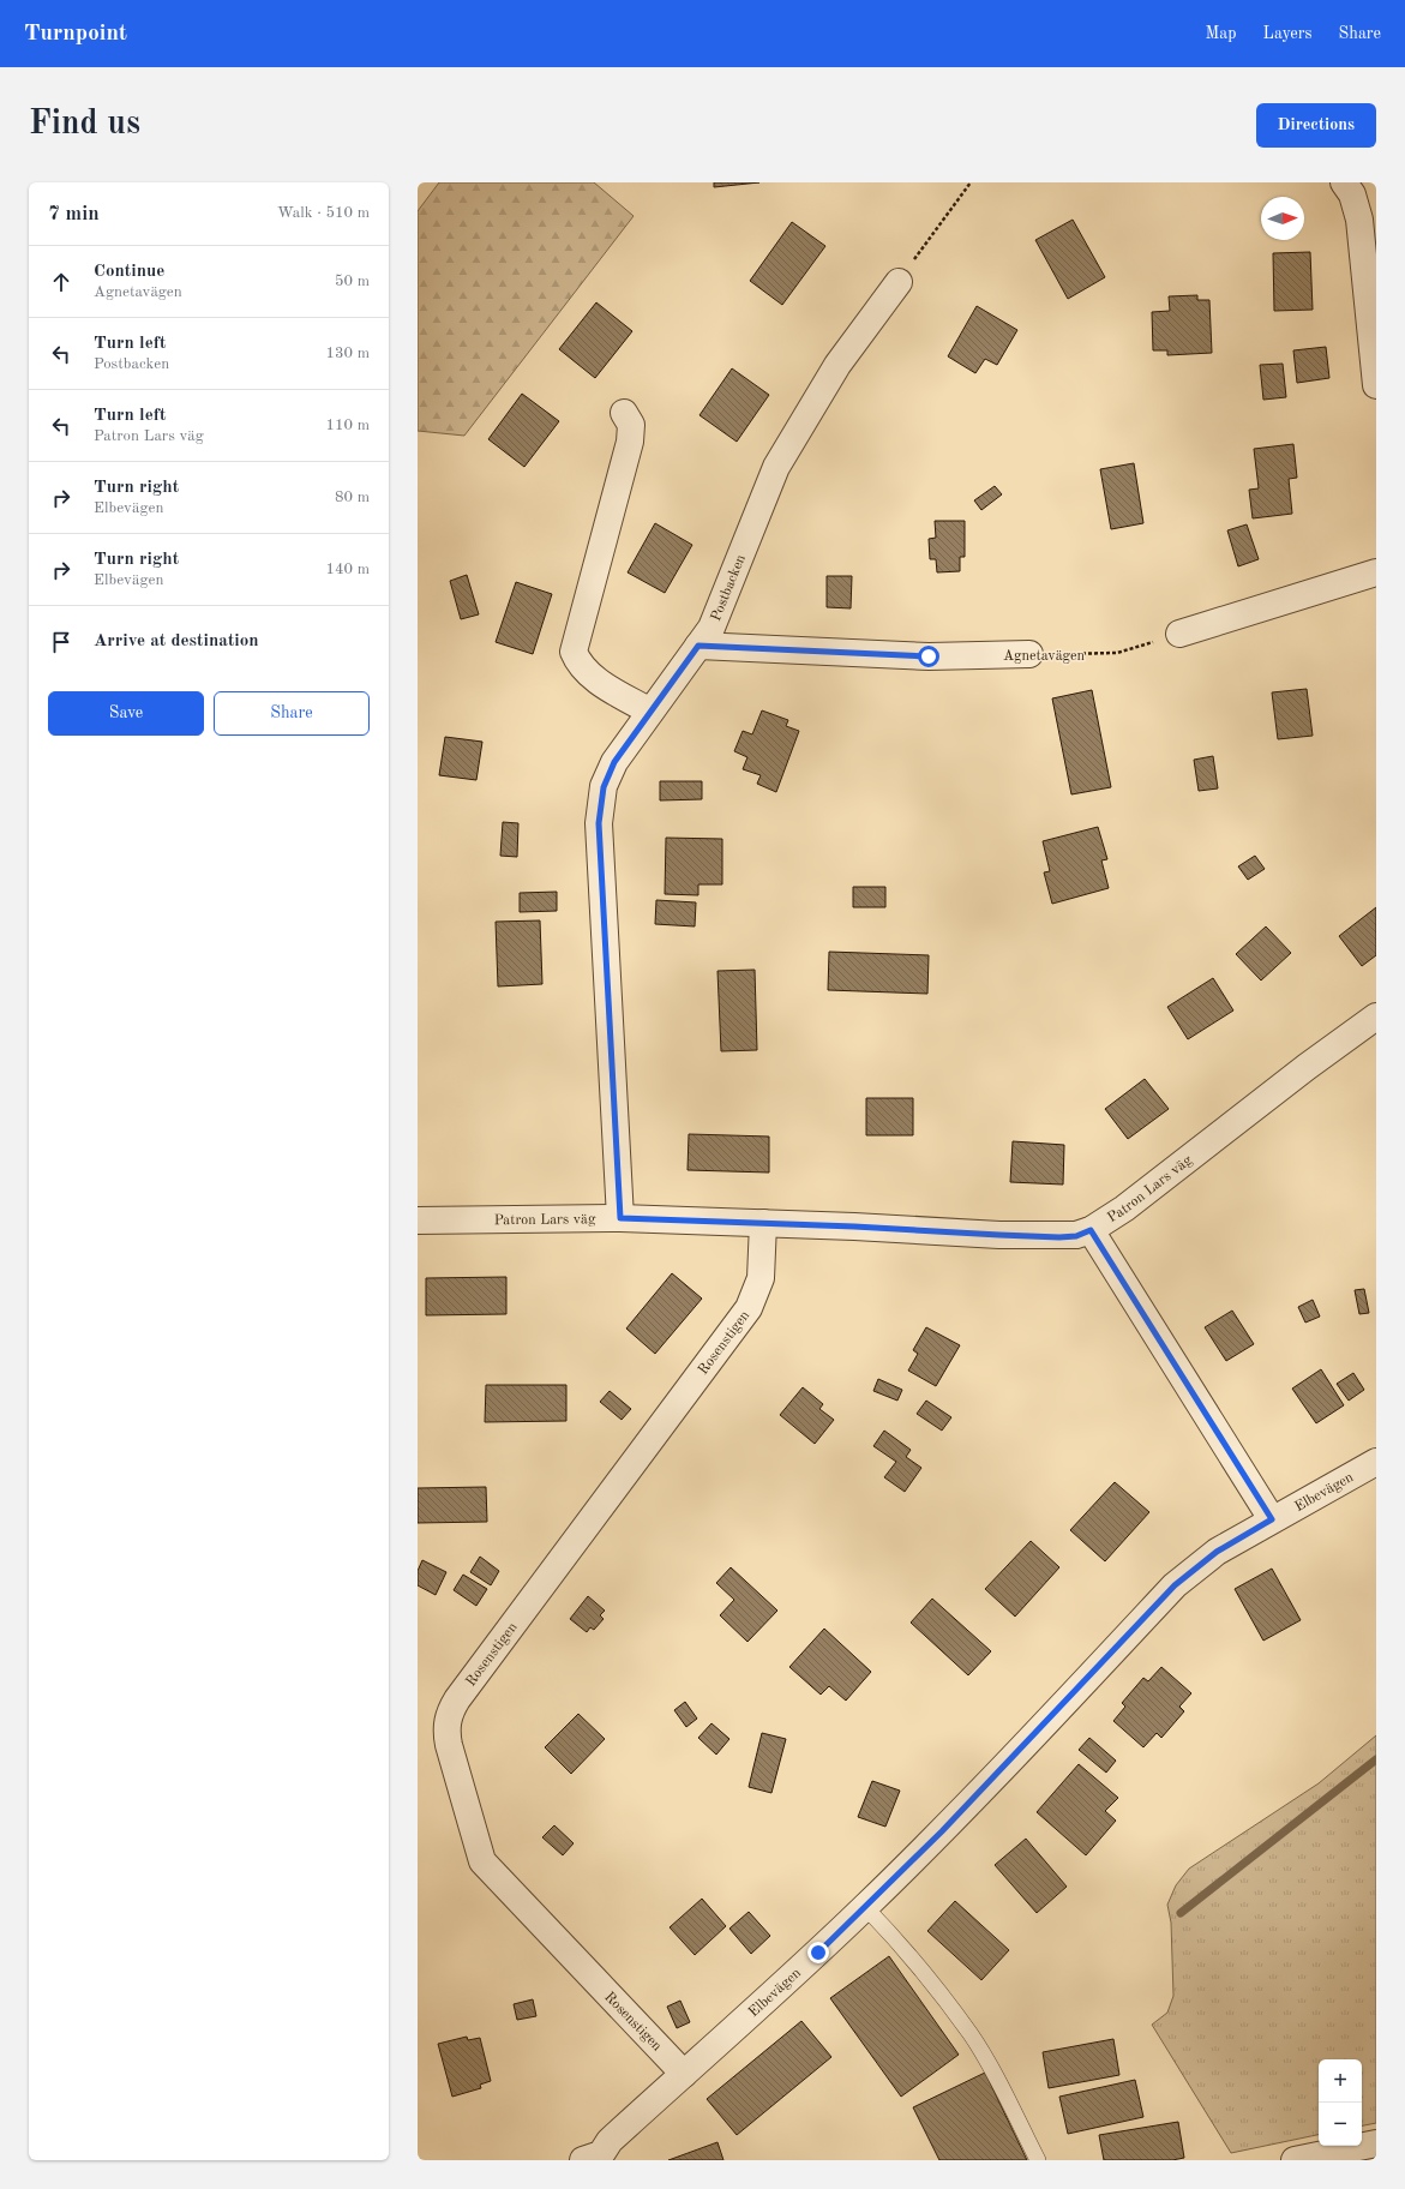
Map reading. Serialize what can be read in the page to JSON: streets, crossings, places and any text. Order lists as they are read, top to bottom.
{
  "streets": {
    "street": [
      "Postbacken",
      "Agnetavägen",
      "Patron Lars väg",
      "Rosenstigen",
      "Elbevägen"
    ]
  },
  "crossings": [
    ["Postbacken", "Agnetavägen"],
    ["Postbacken", "Patron Lars väg"],
    ["Patron Lars väg", "Rosenstigen"],
    ["Rosenstigen", "Elbevägen"]
  ],
  "north": "right",
  "page": {
    "header": "Turnpoint",
    "nav": ["Map", "Layers", "Share"],
    "buttons": [
      "Directions",
      ["Save", "Share"]
    ],
    "title": "Find us",
    "heading": ["7 min", "Walk · 510 m"],
    "list": [
      ["Continue", "Agnetavägen", "50 m"],
      ["Turn left", "Postbacken", "130 m"],
      ["Turn left", "Patron Lars väg", "110 m"],
      ["Turn right", "Elbevägen", "80 m"],
      ["Turn right", "Elbevägen", "140 m"],
      "Arrive at destination"
    ],
    "map_buttons": ["+", "−"]
  }
}
